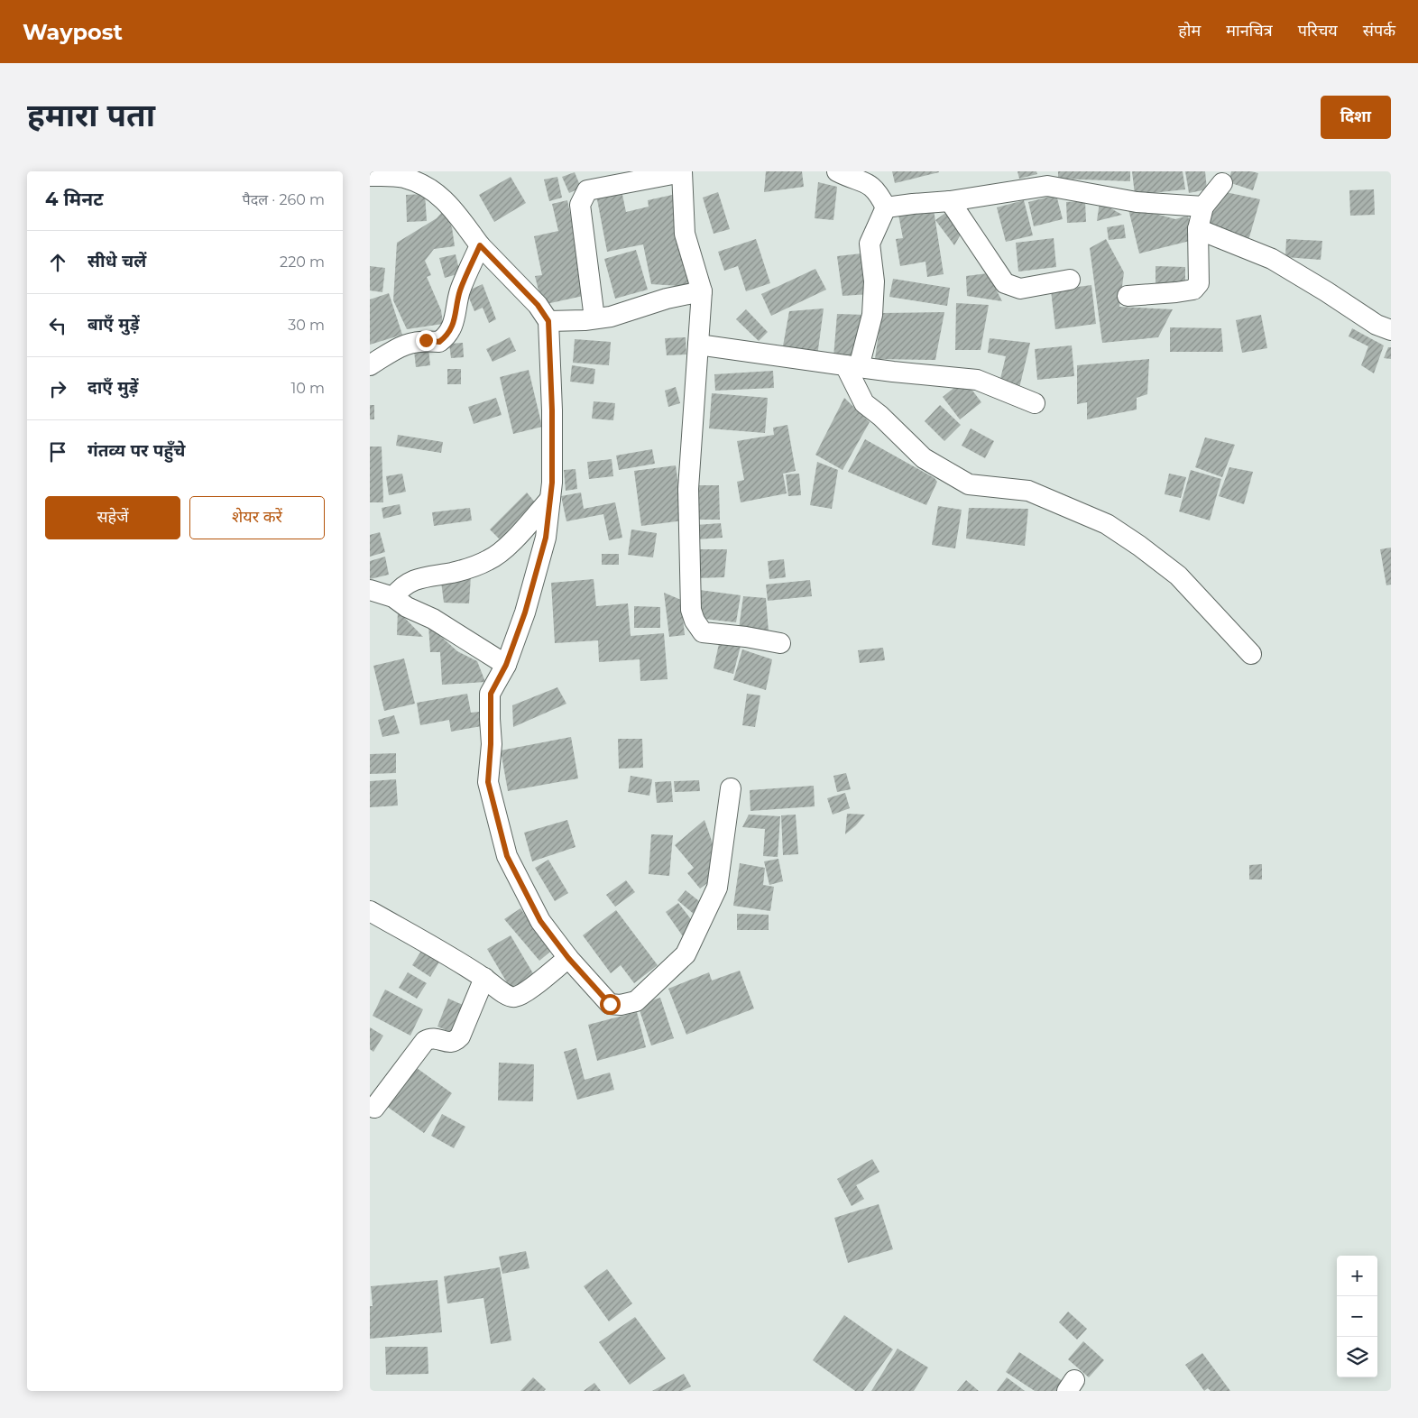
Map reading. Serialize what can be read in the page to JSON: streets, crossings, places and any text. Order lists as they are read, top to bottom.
{
  "page": {
    "header": "Waypost",
    "nav": [
      "होम",
      "मानचित्र",
      "परिचय",
      "संपर्क"
    ],
    "title": "हमारा पता",
    "buttons": [
      "दिशा",
      ["सहेजें", "शेयर करें"]
    ],
    "heading": ["4 मिनट", "पैदल · 260 m"],
    "list": [
      ["सीधे चलें", "220 m"],
      ["बाएँ मुड़ें", "30 m"],
      ["दाएँ मुड़ें", "10 m"],
      "गंतव्य पर पहुँचे"
    ],
    "map_buttons": ["+", "−"]
  }
}
